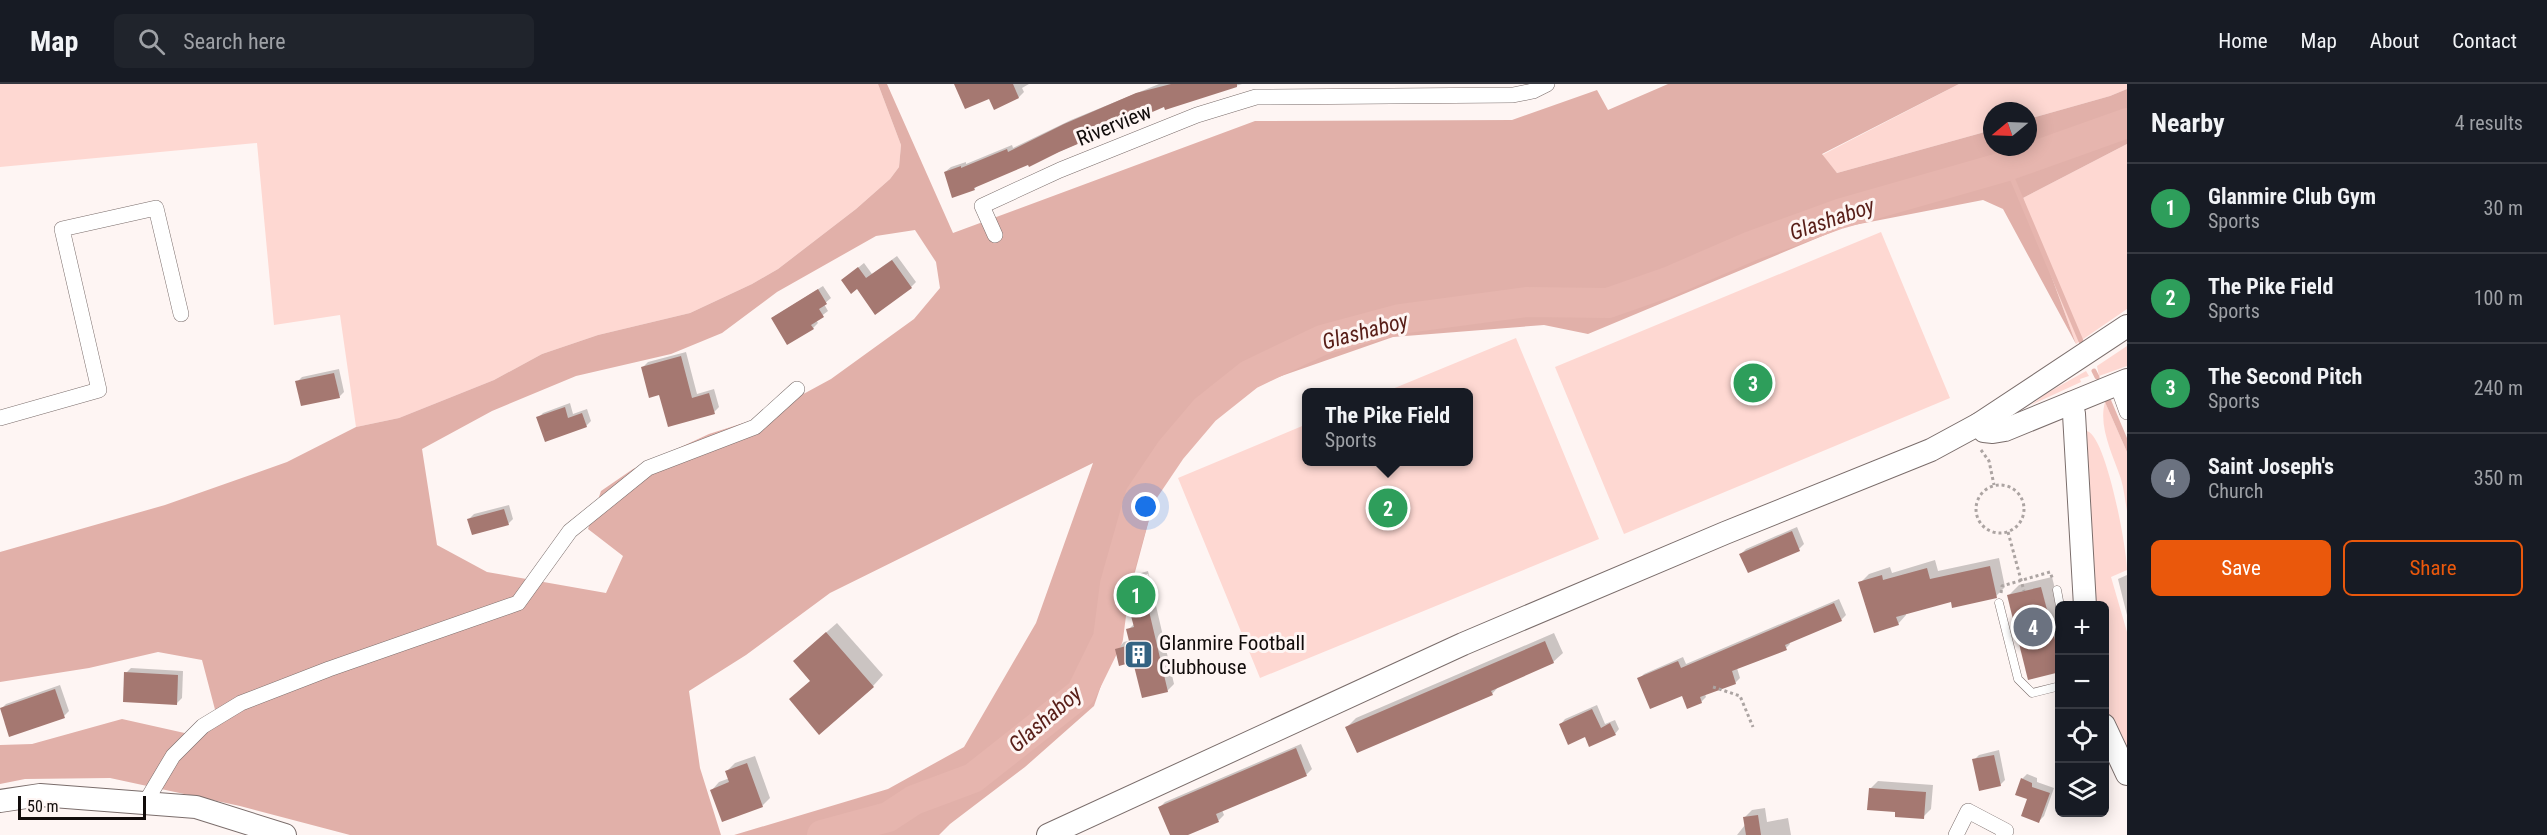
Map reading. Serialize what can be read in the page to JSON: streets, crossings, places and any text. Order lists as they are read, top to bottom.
{
  "streets": {
    "street": ["Riverview"]
  },
  "water": ["Glashaboy"],
  "places": {
    "building": ["Glanmire Football Clubhouse"]
  },
  "scale_bar": "50 m",
  "north": "left",
  "page": {
    "header": "Map",
    "search": "Search here",
    "nav": [
      "Home",
      "Map",
      "About",
      "Contact"
    ],
    "heading": ["Nearby", "4 results"],
    "list": [
      {
        "mark": "1",
        "name": "Glanmire Club Gym",
        "note": "Sports",
        "value": "30 m"
      },
      {
        "mark": "2",
        "name": "The Pike Field",
        "note": "Sports",
        "value": "100 m"
      },
      {
        "mark": "3",
        "name": "The Second Pitch",
        "note": "Sports",
        "value": "240 m"
      },
      {
        "mark": "4",
        "name": "Saint Joseph's",
        "note": "Church",
        "value": "350 m"
      }
    ],
    "pins": [
      "3",
      "2",
      "1",
      "4"
    ],
    "popup": ["The Pike Field", "Sports"],
    "buttons": ["Save", "Share"],
    "map_buttons": ["+", "−"],
    "scale": "50 m"
  }
}
